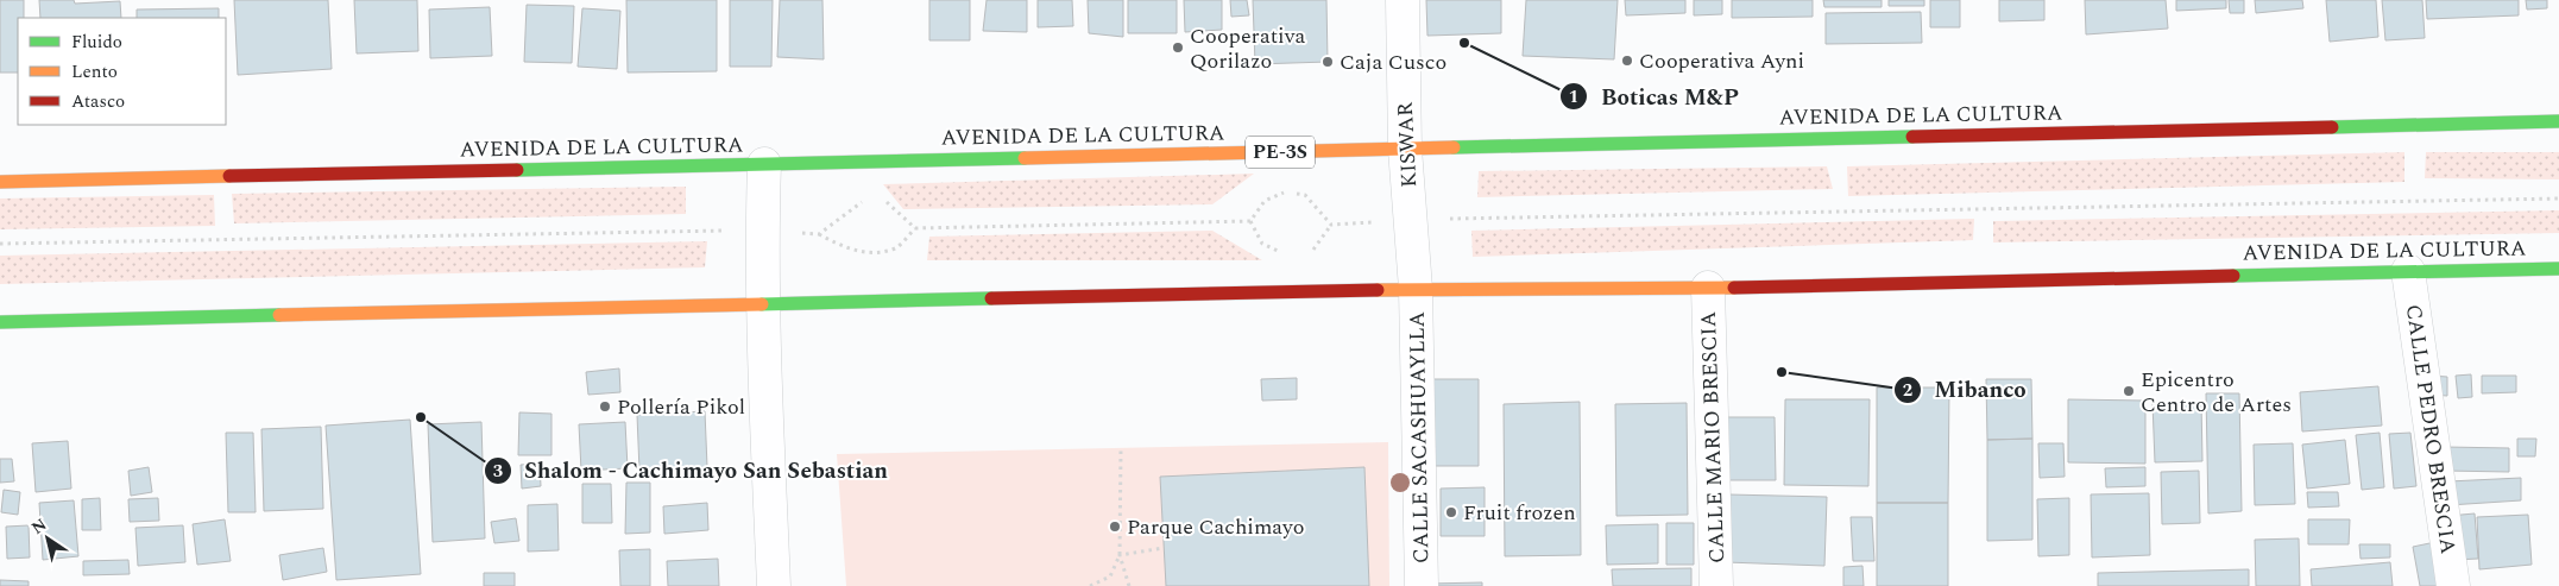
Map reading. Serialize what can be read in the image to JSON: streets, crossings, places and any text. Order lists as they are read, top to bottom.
{
  "streets": {
    "highway": ["AVENIDA DE LA CULTURA", "PE-3S"],
    "street": [
      "KISWAR",
      "CALLE PEDRO BRESCIA",
      "CALLE SACASHUAYLLA",
      "CALLE MARIO BRESCIA"
    ]
  },
  "crossings": [
    ["AVENIDA DE LA CULTURA", "KISWAR"],
    ["AVENIDA DE LA CULTURA", "CALLE PEDRO BRESCIA"],
    ["AVENIDA DE LA CULTURA", "CALLE SACASHUAYLLA"],
    ["AVENIDA DE LA CULTURA", "CALLE MARIO BRESCIA"],
    ["KISWAR", "CALLE SACASHUAYLLA"]
  ],
  "places": [
    "Boticas M&P",
    "Cooperativa Qorilazo",
    "Cooperativa Ayni",
    "Caja Cusco",
    "Mibanco",
    "Epicentro Centro de Artes",
    "Pollería Pikol",
    "Shalom - Cachimayo San Sebastian",
    "Fruit frozen",
    "Parque Cachimayo"
  ],
  "legend": ["Fluido", "Lento", "Atasco"],
  "north": "top left"
}
